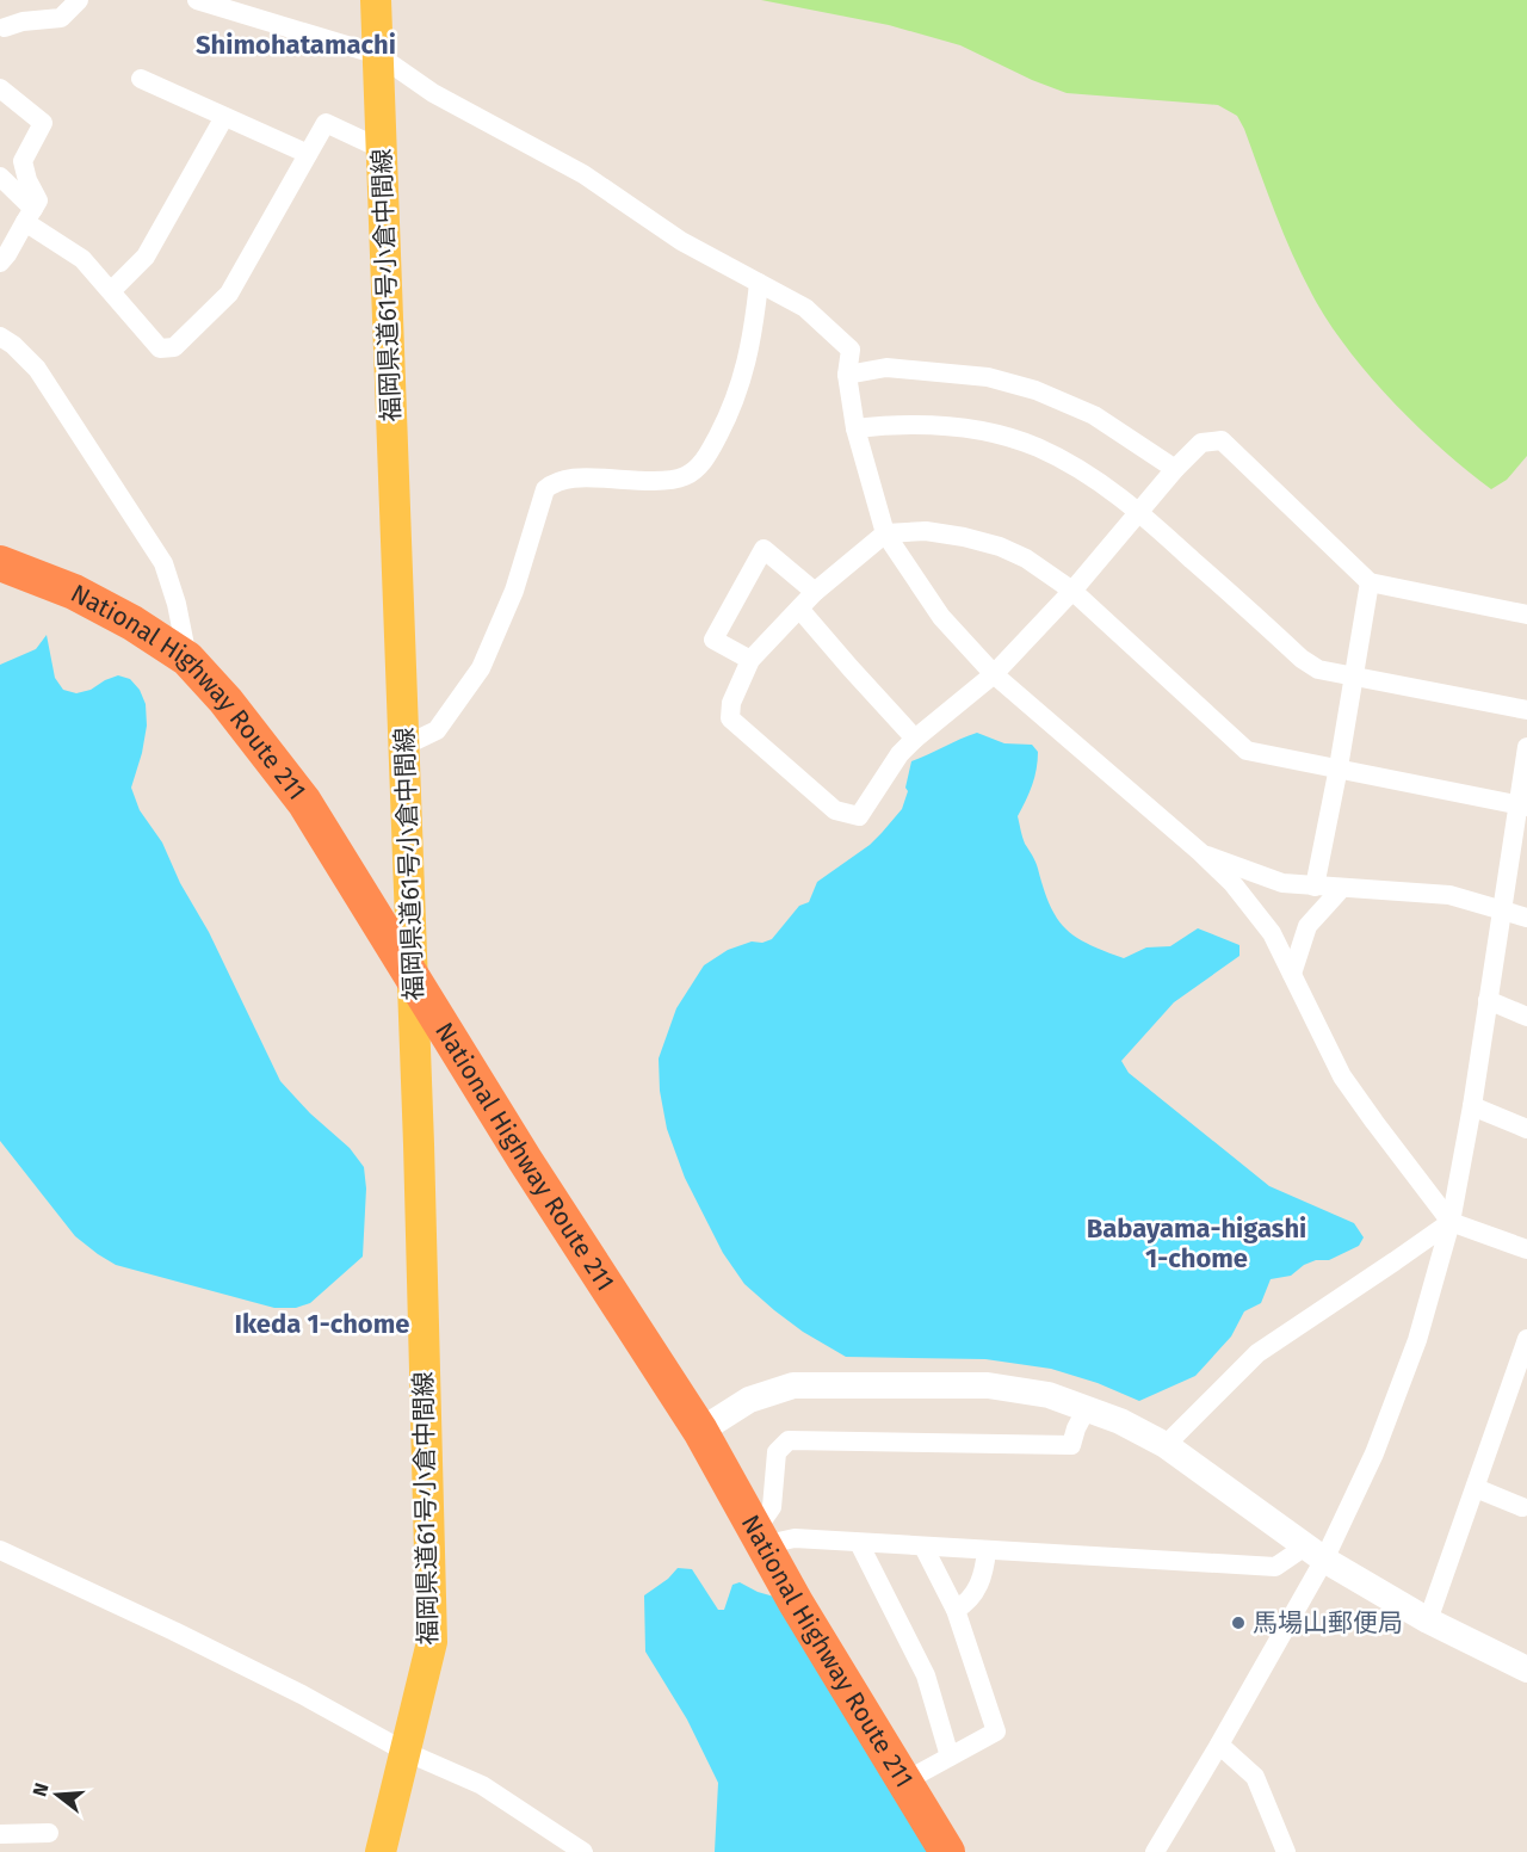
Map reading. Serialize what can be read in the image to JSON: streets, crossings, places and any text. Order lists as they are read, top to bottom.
{
  "streets": {
    "highway": ["National Highway Route 211"],
    "main road": ["福岡県道61号小倉中間線"]
  },
  "crossings": [
    ["福岡県道61号小倉中間線", "National Highway Route 211"]
  ],
  "districts": ["Shimohatamachi", "Babayama-higashi 1-chome", "Ikeda 1-chome"],
  "places": ["馬場山郵便局"],
  "north": "left"
}
